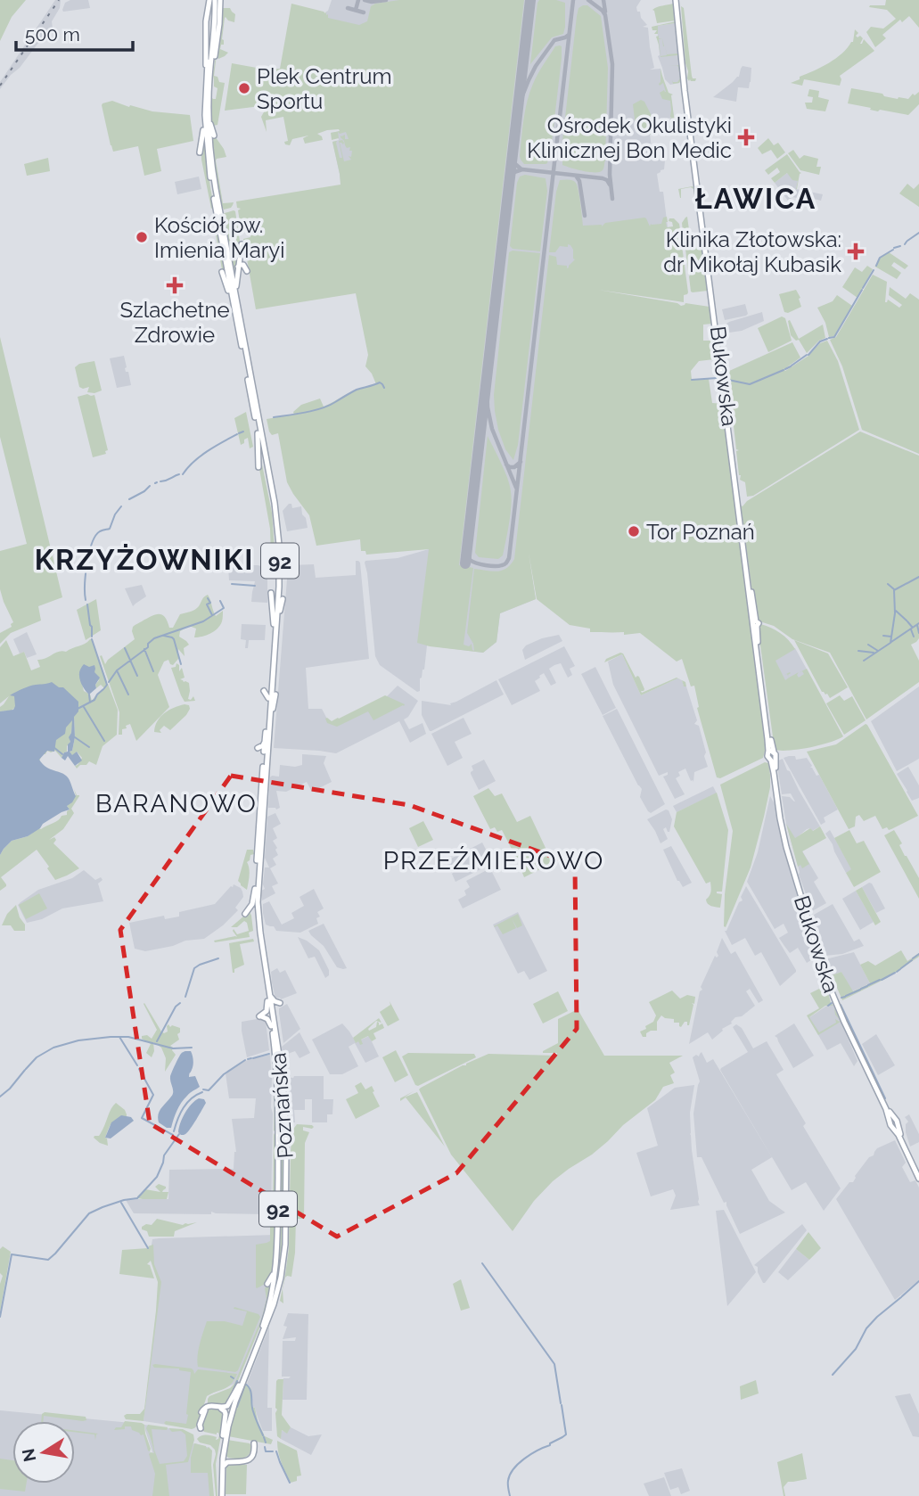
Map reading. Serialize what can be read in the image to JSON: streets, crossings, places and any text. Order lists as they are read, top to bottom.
{
  "streets": {
    "main road": ["Bukowska", "92", "Poznańska"]
  },
  "districts": [
    "ŁAWICA",
    "KRZYŻOWNIKI",
    "BARANOWO",
    "PRZEŹMIEROWO"
  ],
  "places": {
    "other": ["Plek Centrum Sportu", "Kościół pw. Imienia Maryi", "Tor Poznań"],
    "health": ["Ośrodek Okulistyki Klinicznej Bon Medic", "Klinika Złotowska: dr Mikołaj Kubasik", "Szlachetne Zdrowie"]
  },
  "scale_bar": "500 m",
  "north": "left"
}
